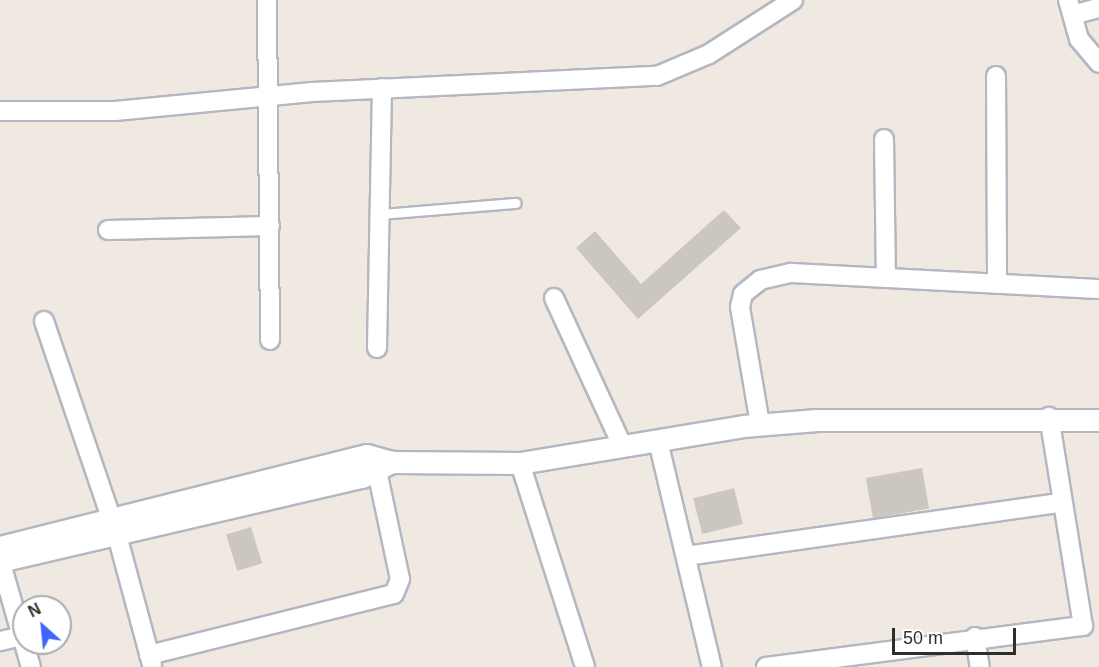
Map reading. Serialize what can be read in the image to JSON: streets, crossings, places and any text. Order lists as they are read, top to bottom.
{
  "scale_bar": "50 m",
  "north": "top left"
}
